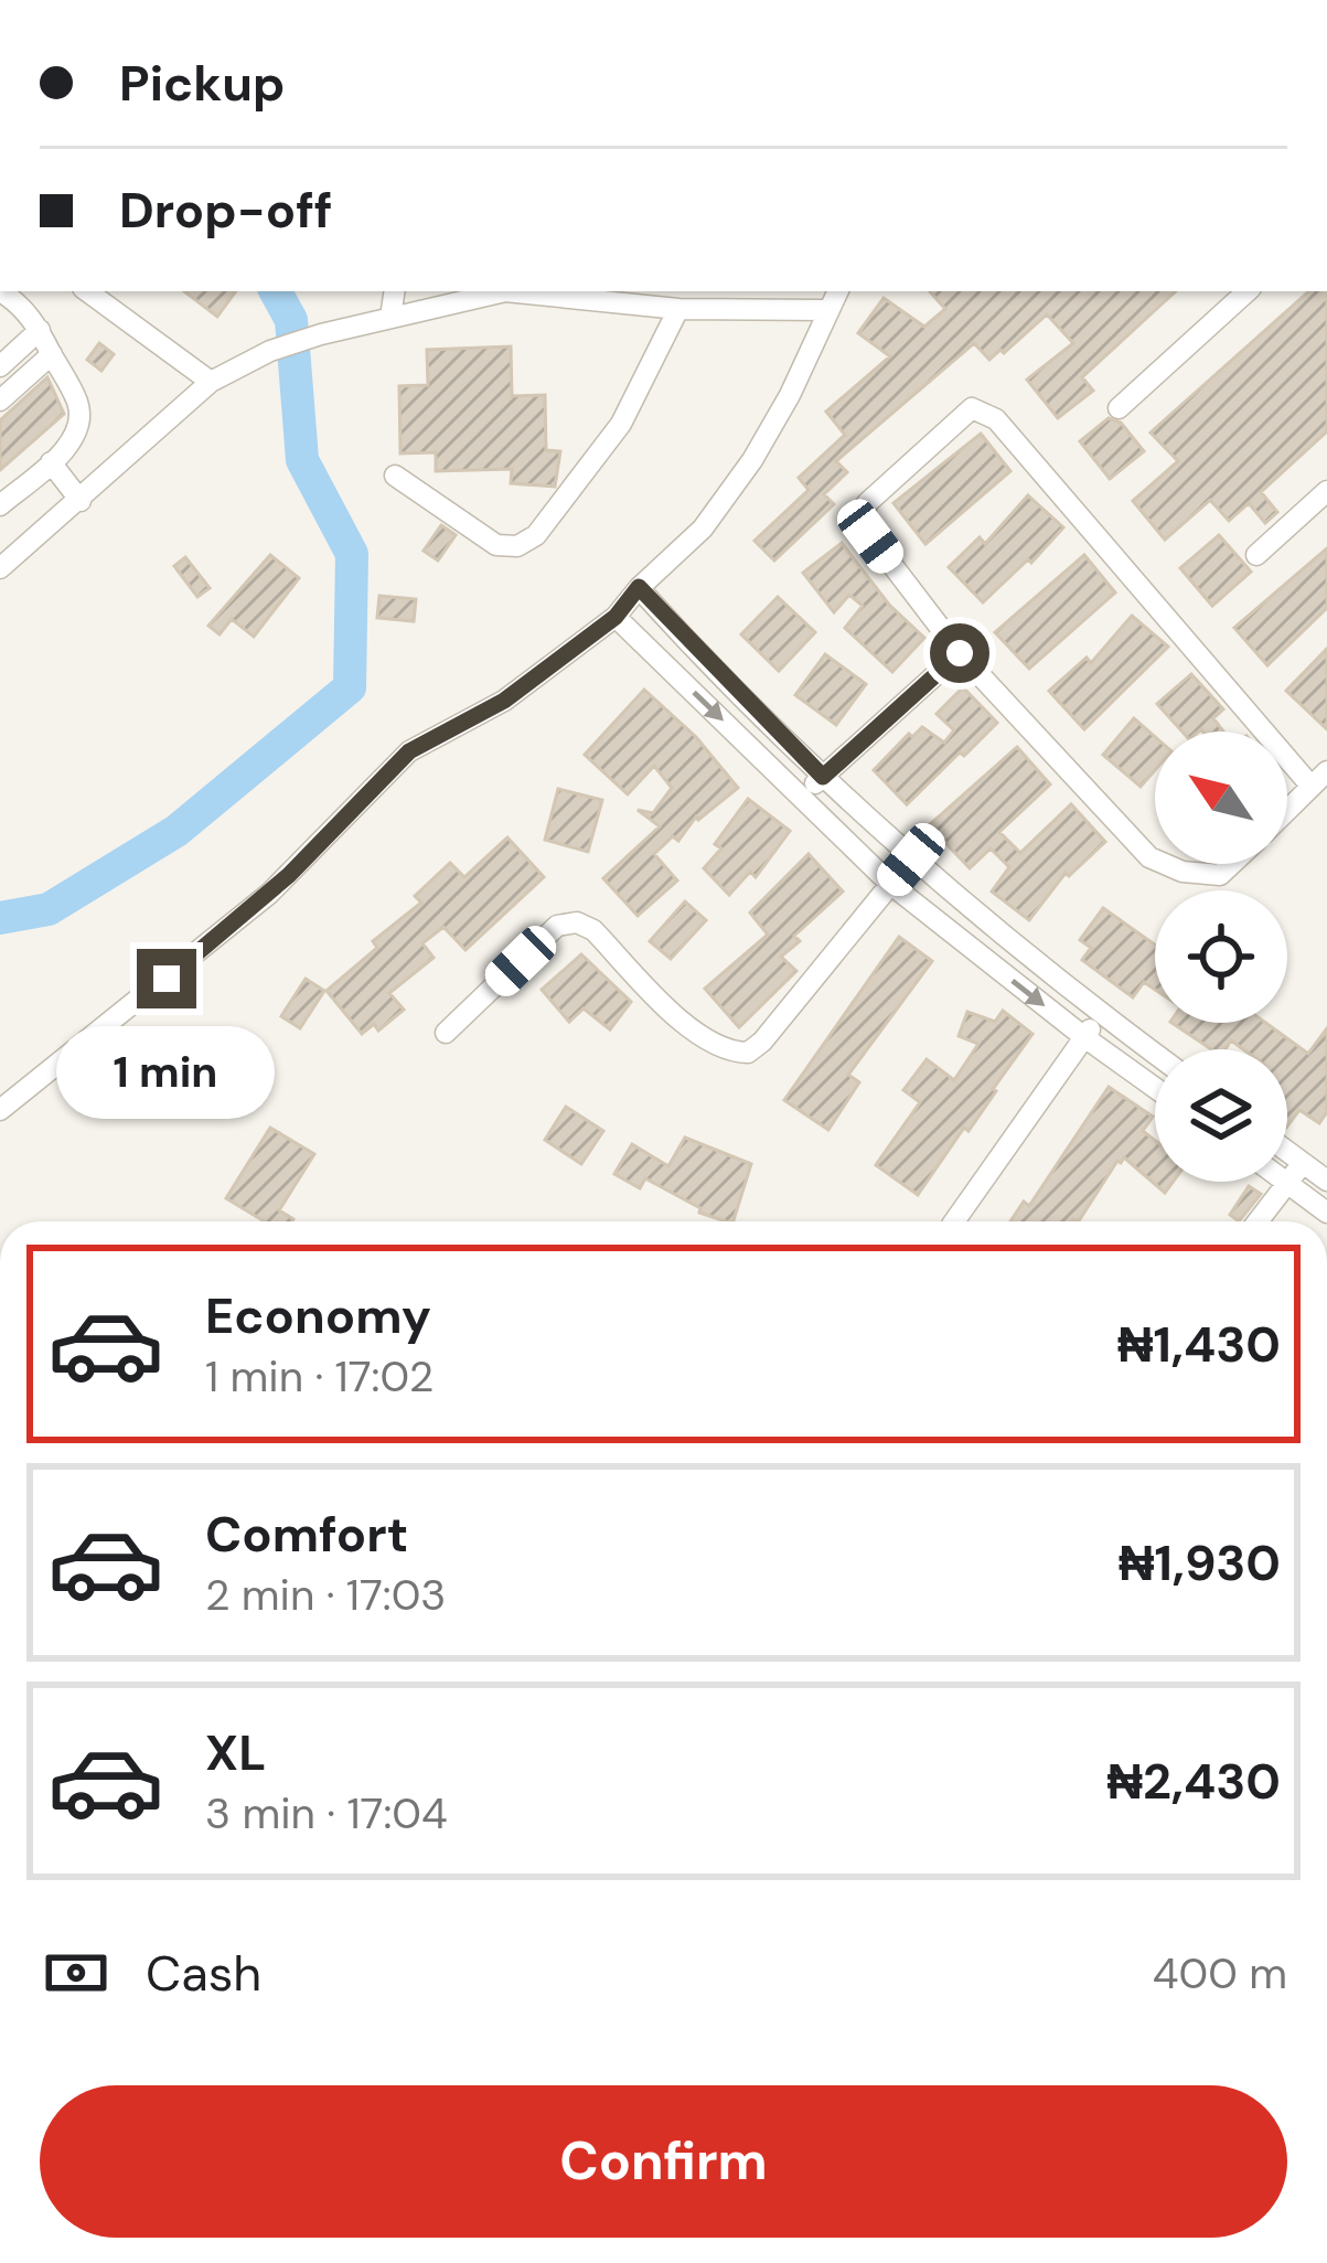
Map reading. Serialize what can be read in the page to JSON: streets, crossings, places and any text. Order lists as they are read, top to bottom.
{
  "north": "top left",
  "page": {
    "banner": ["Pickup", "Drop-off"],
    "bubble": "1 min",
    "list": [
      {
        "name": "Economy",
        "note": "1 min · 17:02",
        "value": "₦1,430"
      },
      {
        "name": "Comfort",
        "note": "2 min · 17:03",
        "value": "₦1,930"
      },
      {
        "name": "XL",
        "note": "3 min · 17:04",
        "value": "₦2,430"
      }
    ],
    "pay": ["Cash", "400 m"],
    "buttons": "Confirm"
  }
}
